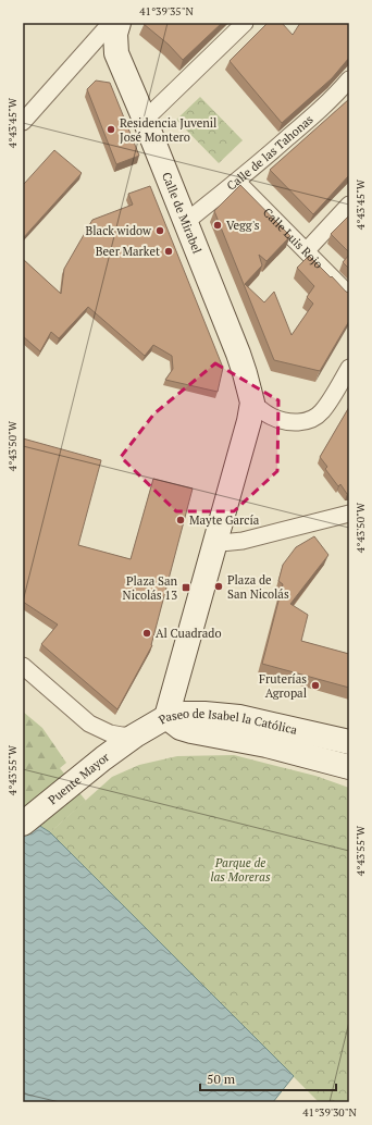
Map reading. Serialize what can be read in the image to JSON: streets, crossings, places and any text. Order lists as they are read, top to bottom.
{
  "streets": {
    "main road": ["Calle de Mirabel", "Paseo de Isabel la Católica", "Puente Mayor"],
    "street": ["Calle de las Tahonas", "Calle Luis Rojo"]
  },
  "crossings": [
    ["Calle de las Tahonas", "Calle de Mirabel"],
    ["Calle de las Tahonas", "Calle Luis Rojo"]
  ],
  "parks": ["Parque de las Moreras"],
  "places": {
    "other": [
      "Residencia Juvenil José Montero",
      "Vegg's",
      "Black widow",
      "Beer Market",
      "Mayte García",
      "Plaza de San Nicolás",
      "Al Cuadrado",
      "Fruterías Agropal"
    ],
    "transit": ["Plaza San Nicolás 13"]
  },
  "scale_bar": "50 m",
  "coordinates": [
    "41°39'35\"N",
    "4°43'45\"W",
    "4°43'50\"W",
    "4°43'55\"W",
    "41°39'30\"N"
  ]
}
